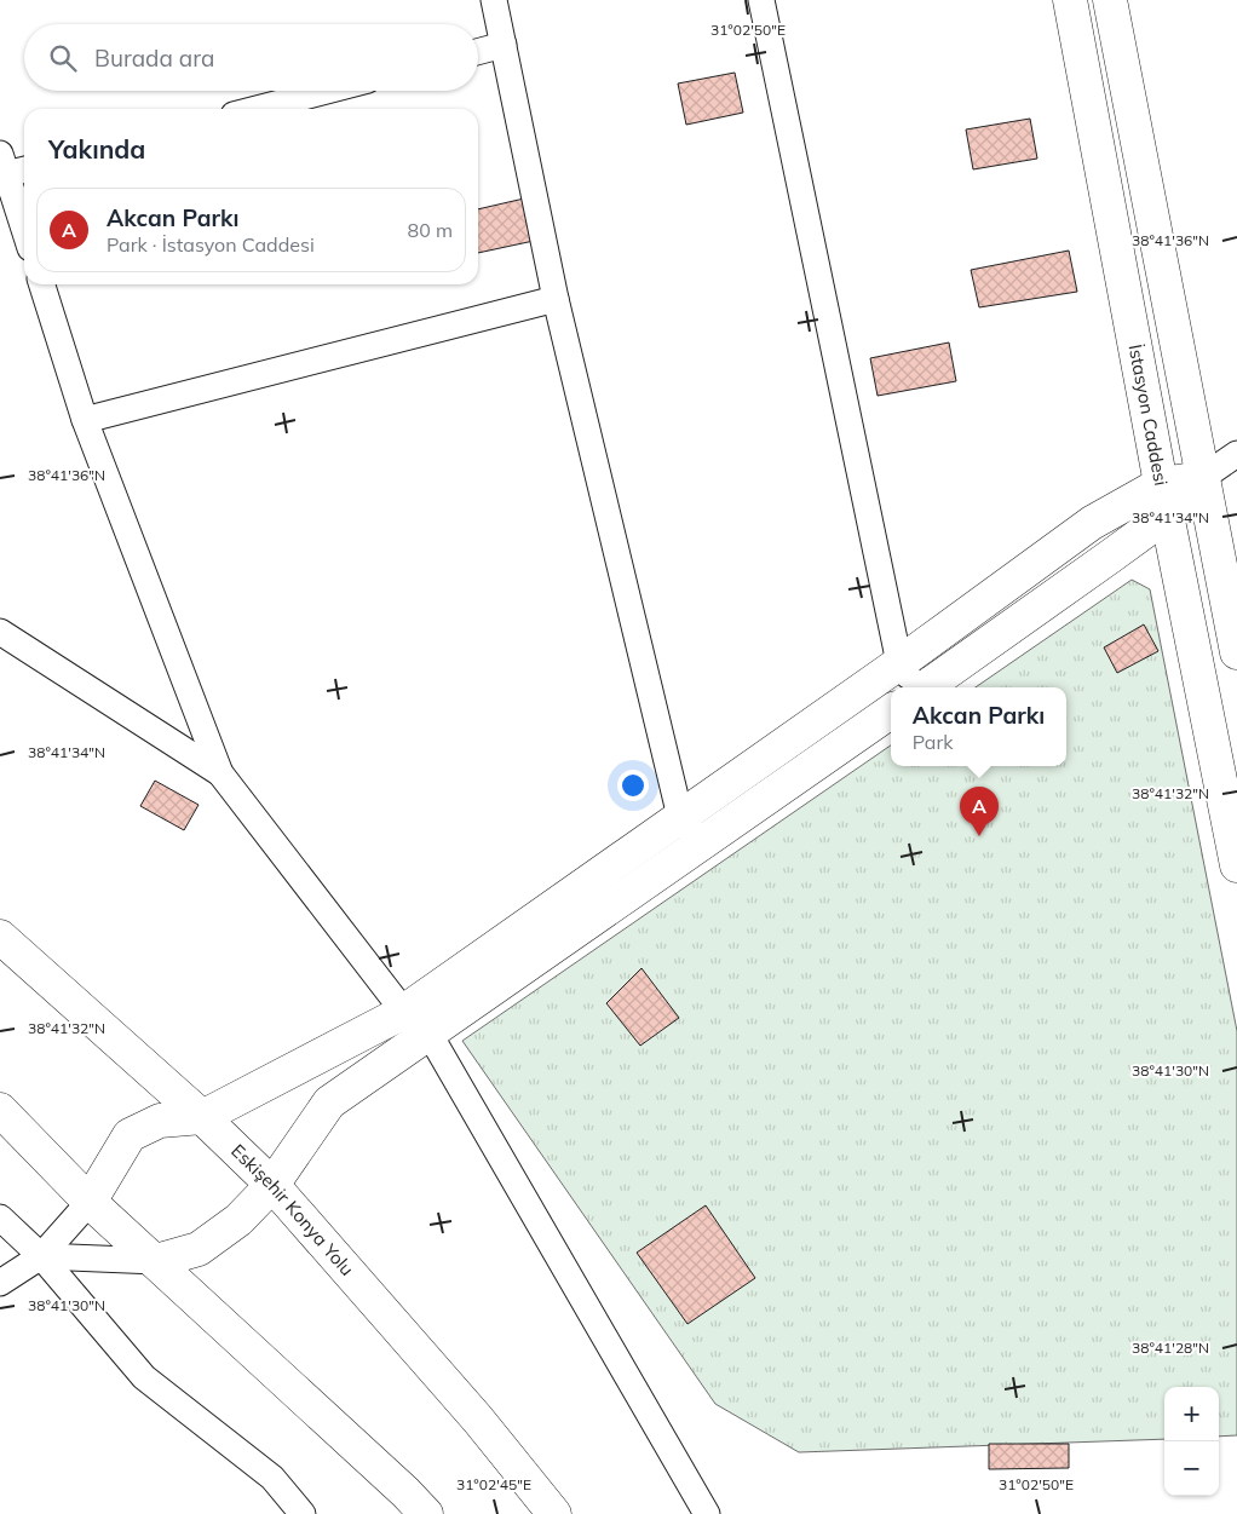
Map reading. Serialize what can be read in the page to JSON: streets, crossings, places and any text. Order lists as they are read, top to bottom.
{
  "streets": {
    "main road": ["İstasyon Caddesi", "Eskişehir Konya Yolu"]
  },
  "page": {
    "search": "Burada ara",
    "heading": "Yakında",
    "list": [
      {
        "mark": "A",
        "name": "Akcan Parkı",
        "note": "Park · İstasyon Caddesi",
        "value": "80 m"
      }
    ],
    "popup": ["Akcan Parkı", "Park"],
    "pins": "A",
    "map_buttons": ["+", "−"]
  },
  "coordinates": [
    "31°02'50\"E",
    "38°41'36\"N",
    "38°41'34\"N",
    "38°41'32\"N",
    "38°41'30\"N",
    "38°41'28\"N",
    "31°02'45\"E"
  ]
}
